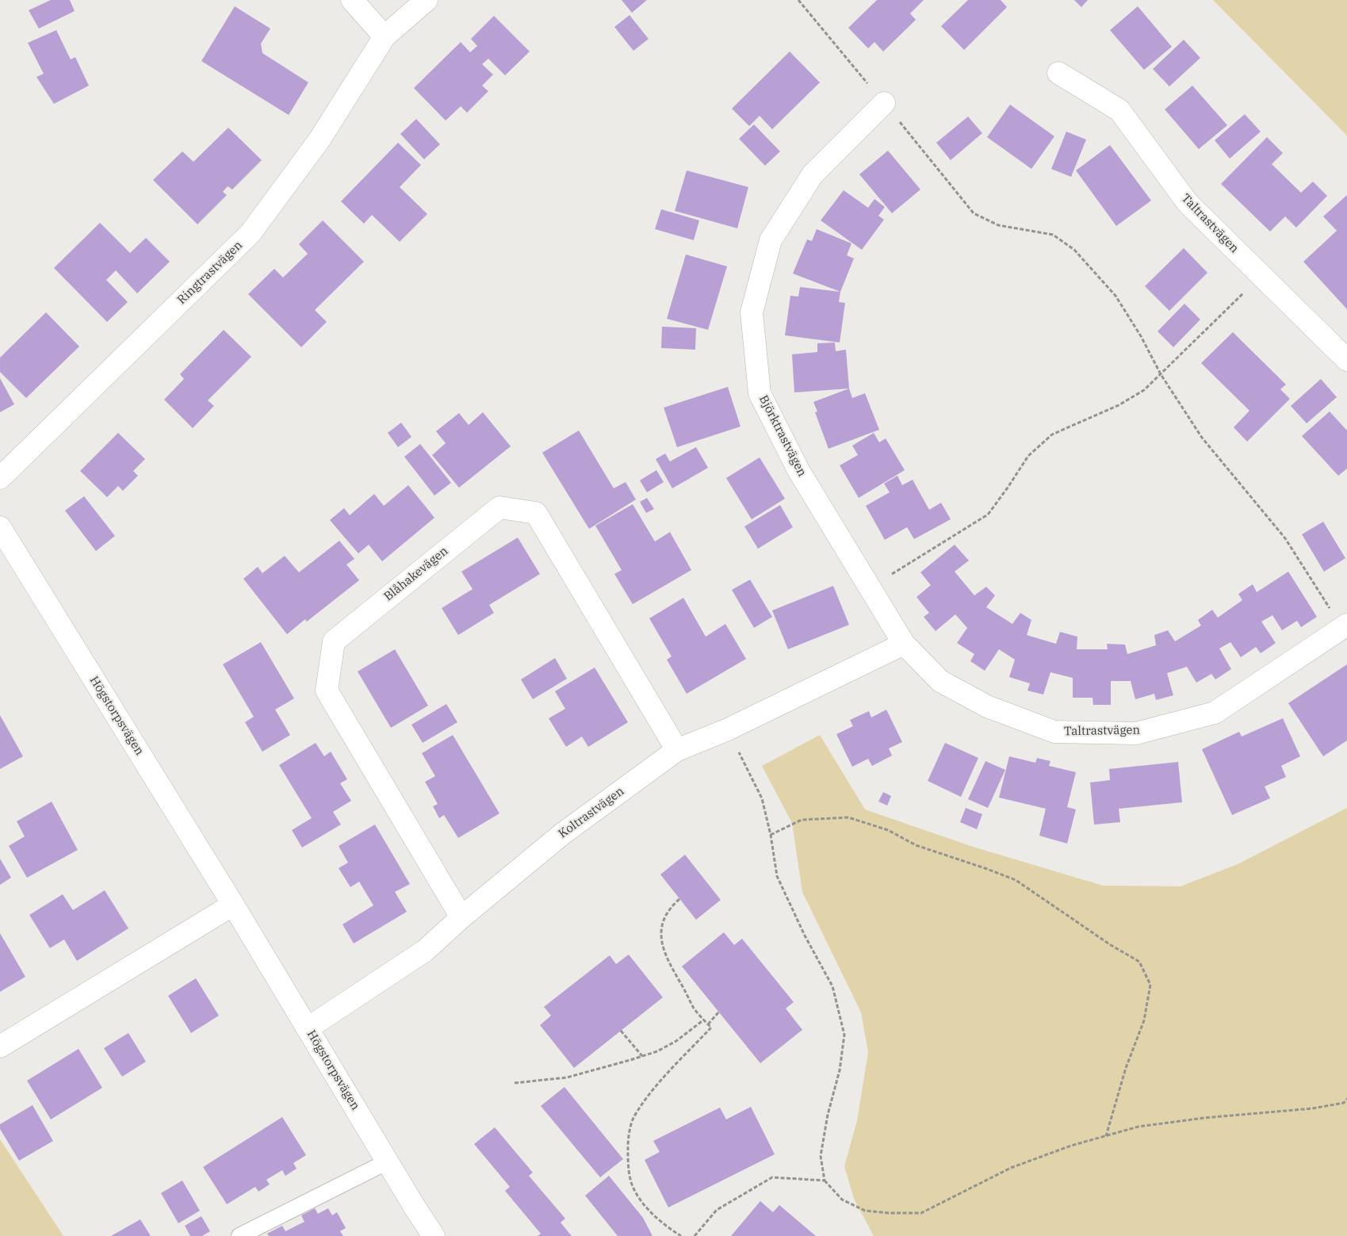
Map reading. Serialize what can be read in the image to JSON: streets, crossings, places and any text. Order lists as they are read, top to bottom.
{
  "streets": {
    "street": [
      "Taltrastvägen",
      "Ringtrastvägen",
      "Björktrastvägen",
      "Blåhakevägen",
      "Högstorpsvägen",
      "Koltrastvägen"
    ]
  },
  "crossings": [
    ["Taltrastvägen", "Björktrastvägen"],
    ["Taltrastvägen", "Koltrastvägen"],
    ["Björktrastvägen", "Koltrastvägen"],
    ["Blåhakevägen", "Koltrastvägen"],
    ["Högstorpsvägen", "Koltrastvägen"]
  ]
}
